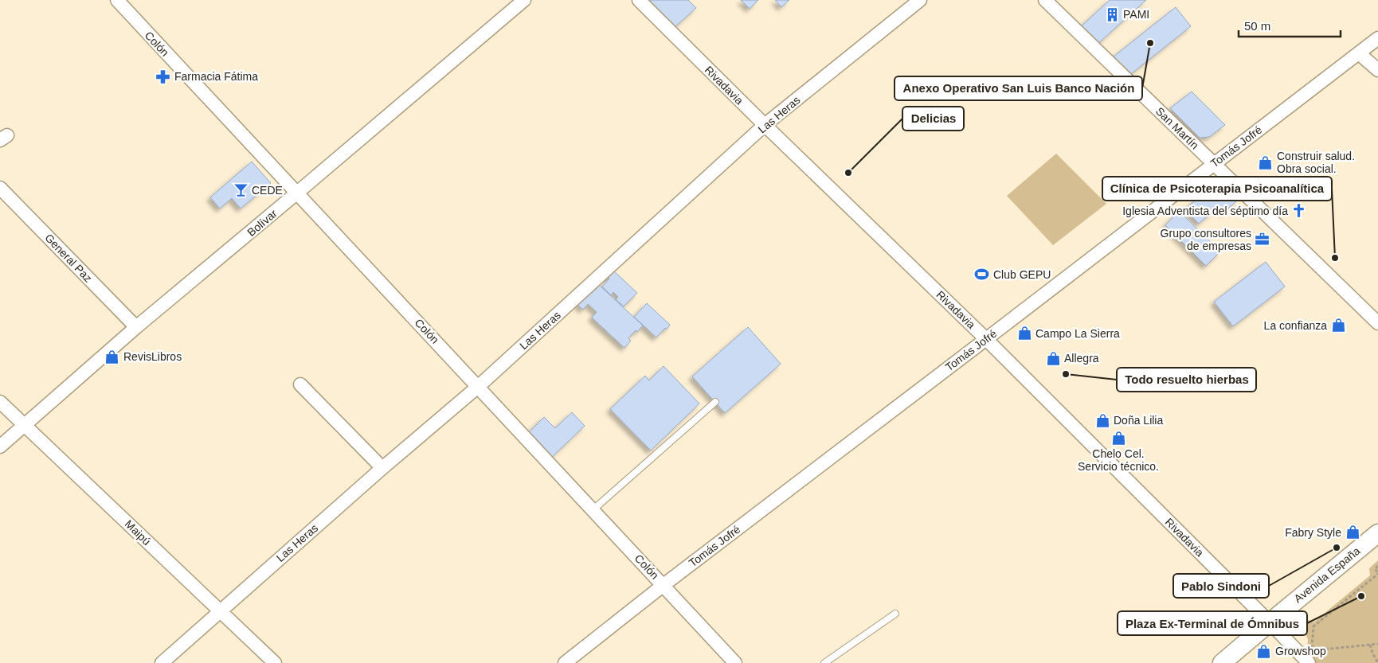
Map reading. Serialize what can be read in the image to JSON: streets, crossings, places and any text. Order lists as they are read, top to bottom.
{
  "streets": {
    "main road": ["Avenida España"],
    "street": [
      "Colón",
      "Rivadavia",
      "Las Heras",
      "San Martín",
      "Tomás Jofré",
      "Bolívar",
      "General Paz",
      "Maipú"
    ]
  },
  "crossings": [
    ["Colón", "Las Heras"],
    ["Colón", "Tomás Jofré"],
    ["Colón", "Bolívar"],
    ["Rivadavia", "Las Heras"],
    ["Rivadavia", "Tomás Jofré"],
    ["Rivadavia", "Avenida España"],
    ["Las Heras", "Maipú"],
    ["San Martín", "Tomás Jofré"],
    ["Bolívar", "General Paz"],
    ["Bolívar", "Maipú"]
  ],
  "places": {
    "building": ["PAMI"],
    "other": [
      "Anexo Operativo San Luis Banco Nación",
      "Delicias",
      "Clínica de Psicoterapia Psicoanalítica",
      "Todo resuelto hierbas",
      "Pablo Sindoni",
      "Plaza Ex-Terminal de Ómnibus"
    ],
    "pharmacy": ["Farmacia Fátima"],
    "shop": [
      "Construir salud. Obra social.",
      "La confianza",
      "Campo La Sierra",
      "RevisLibros",
      "Allegra",
      "Doña Lilia",
      "Chelo Cel. Servicio técnico.",
      "Fabry Style",
      "Growshop"
    ],
    "bar": ["CEDE"],
    "church": ["Iglesia Adventista del séptimo día"],
    "office": ["Grupo consultores de empresas"],
    "sports": ["Club GEPU"]
  },
  "scale_bar": "50 m"
}
